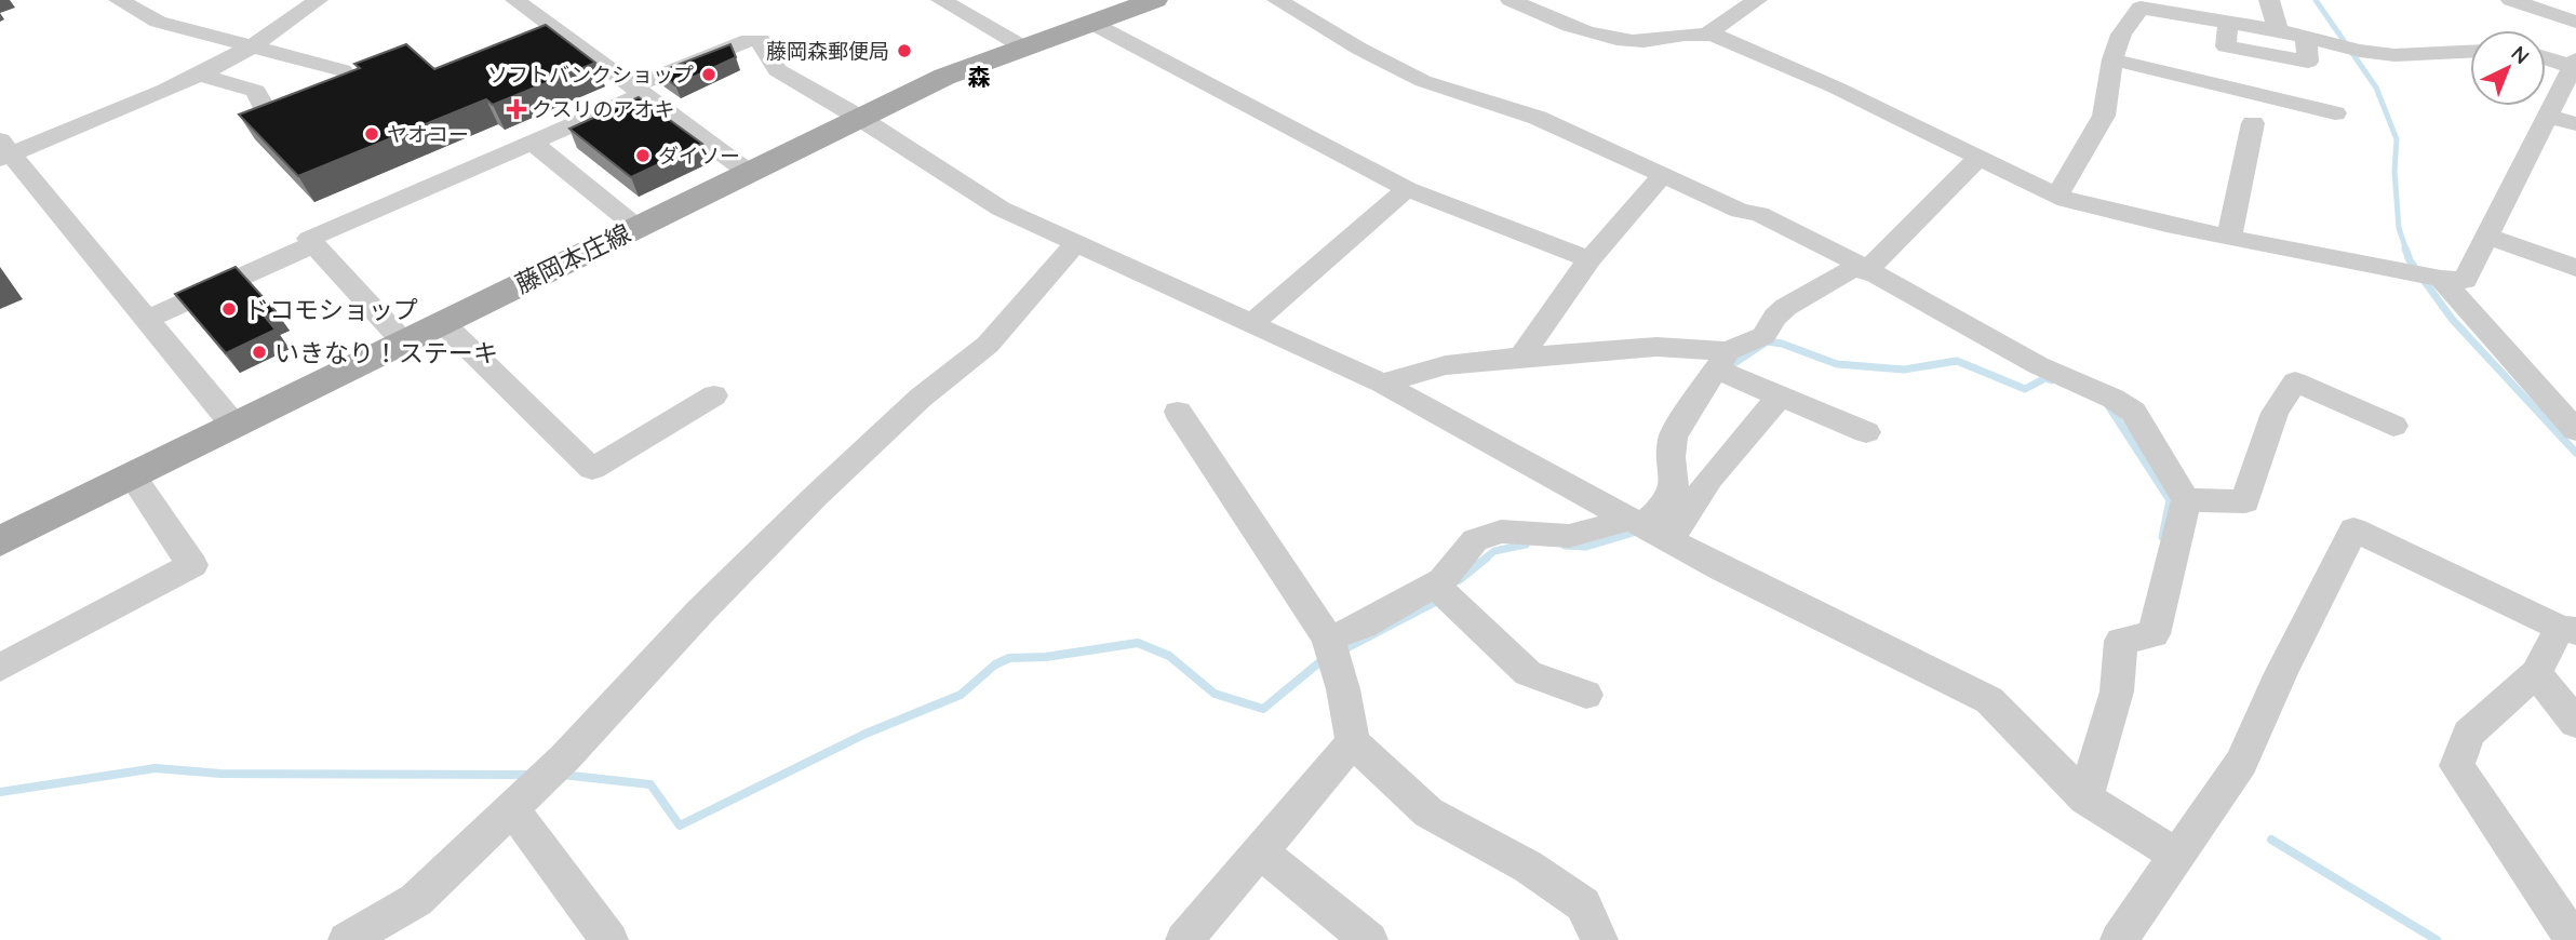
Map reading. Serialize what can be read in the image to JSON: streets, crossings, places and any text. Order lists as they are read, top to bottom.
{
  "streets": {
    "main road": ["藤岡本庄線"]
  },
  "districts": ["森"],
  "places": {
    "other": [
      "藤岡森郵便局",
      "ソフトバンクショップ",
      "ヤオコー",
      "ダイソー",
      "ドコモショップ",
      "いきなり！ステーキ"
    ],
    "health": ["クスリのアオキ"]
  },
  "north": "top right"
}
